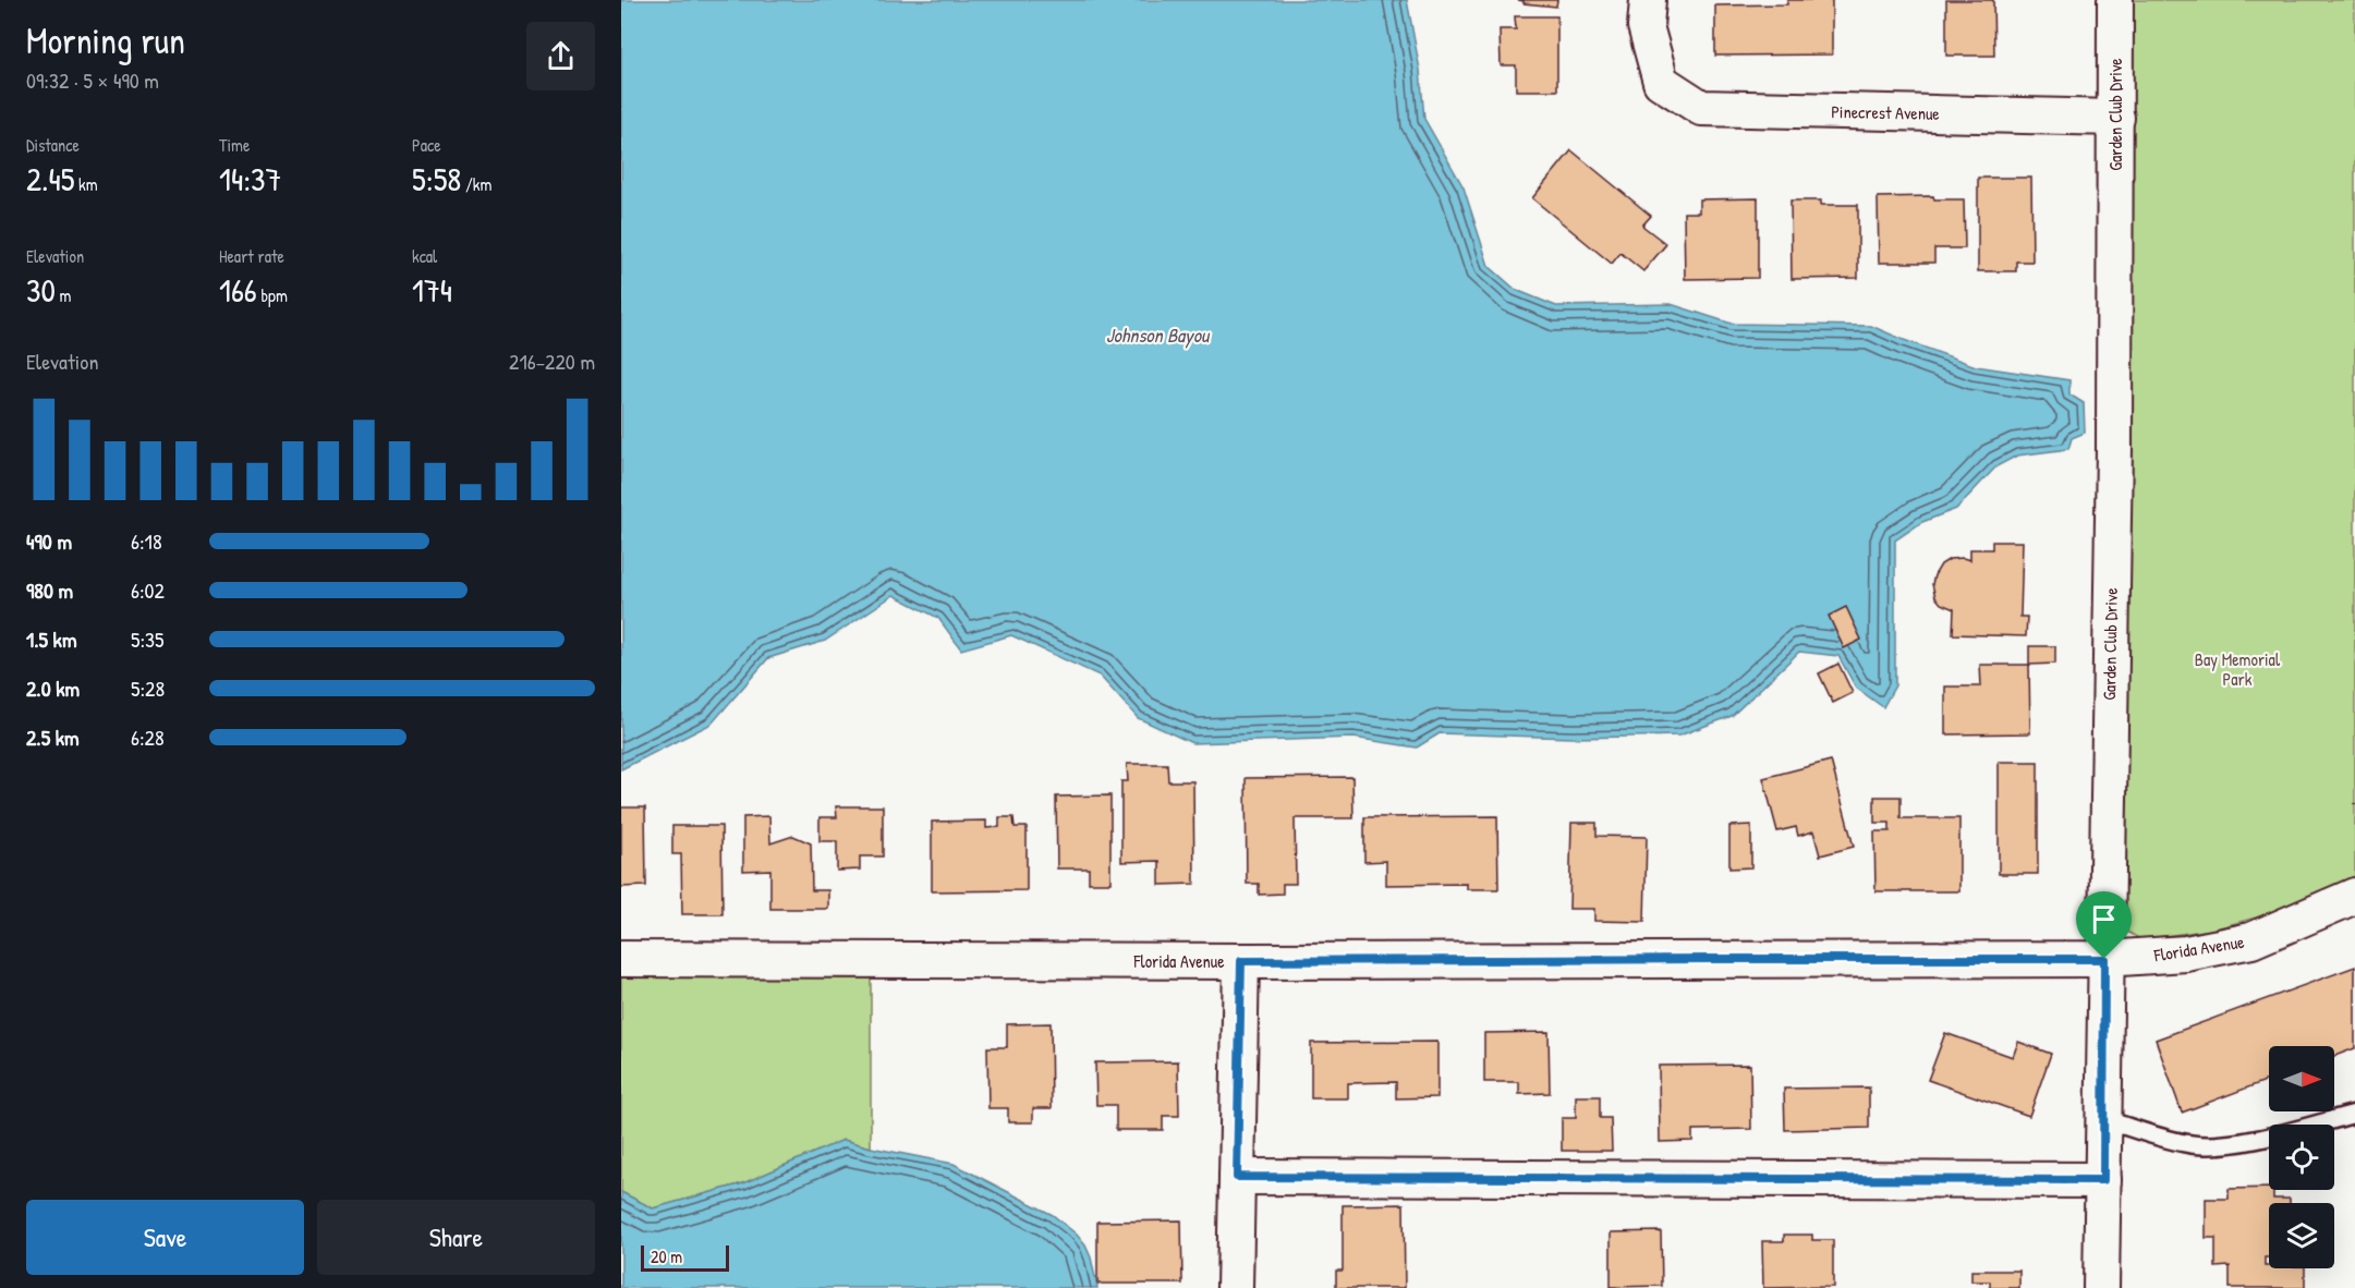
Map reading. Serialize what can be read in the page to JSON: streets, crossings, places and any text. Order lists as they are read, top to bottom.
{
  "streets": {
    "street": ["Pinecrest Avenue", "Garden Club Drive", "Florida Avenue"]
  },
  "crossings": [
    ["Pinecrest Avenue", "Garden Club Drive"],
    ["Garden Club Drive", "Florida Avenue"]
  ],
  "water": ["Johnson Bayou"],
  "parks": ["Bay Memorial Park"],
  "scale_bar": "20 m",
  "north": "right",
  "page": {
    "heading": ["Morning run", "09:32 · 5 × 490 m"],
    "stats": [
      ["Distance", "2.45 km"],
      ["Time", "14:37"],
      ["Pace", "5:58 /km"],
      ["Elevation", "30 m"],
      ["Heart rate", "166 bpm"],
      ["kcal", "174"]
    ],
    "chart": ["Elevation", "216–220 m"],
    "list": [
      {
        "name": "490 m",
        "note": "6:18"
      },
      {
        "name": "980 m",
        "note": "6:02"
      },
      {
        "name": "1.5 km",
        "note": "5:35"
      },
      {
        "name": "2.0 km",
        "note": "5:28"
      },
      {
        "name": "2.5 km",
        "note": "6:28"
      }
    ],
    "buttons": ["Save", "Share"],
    "scale": "20 m"
  }
}
